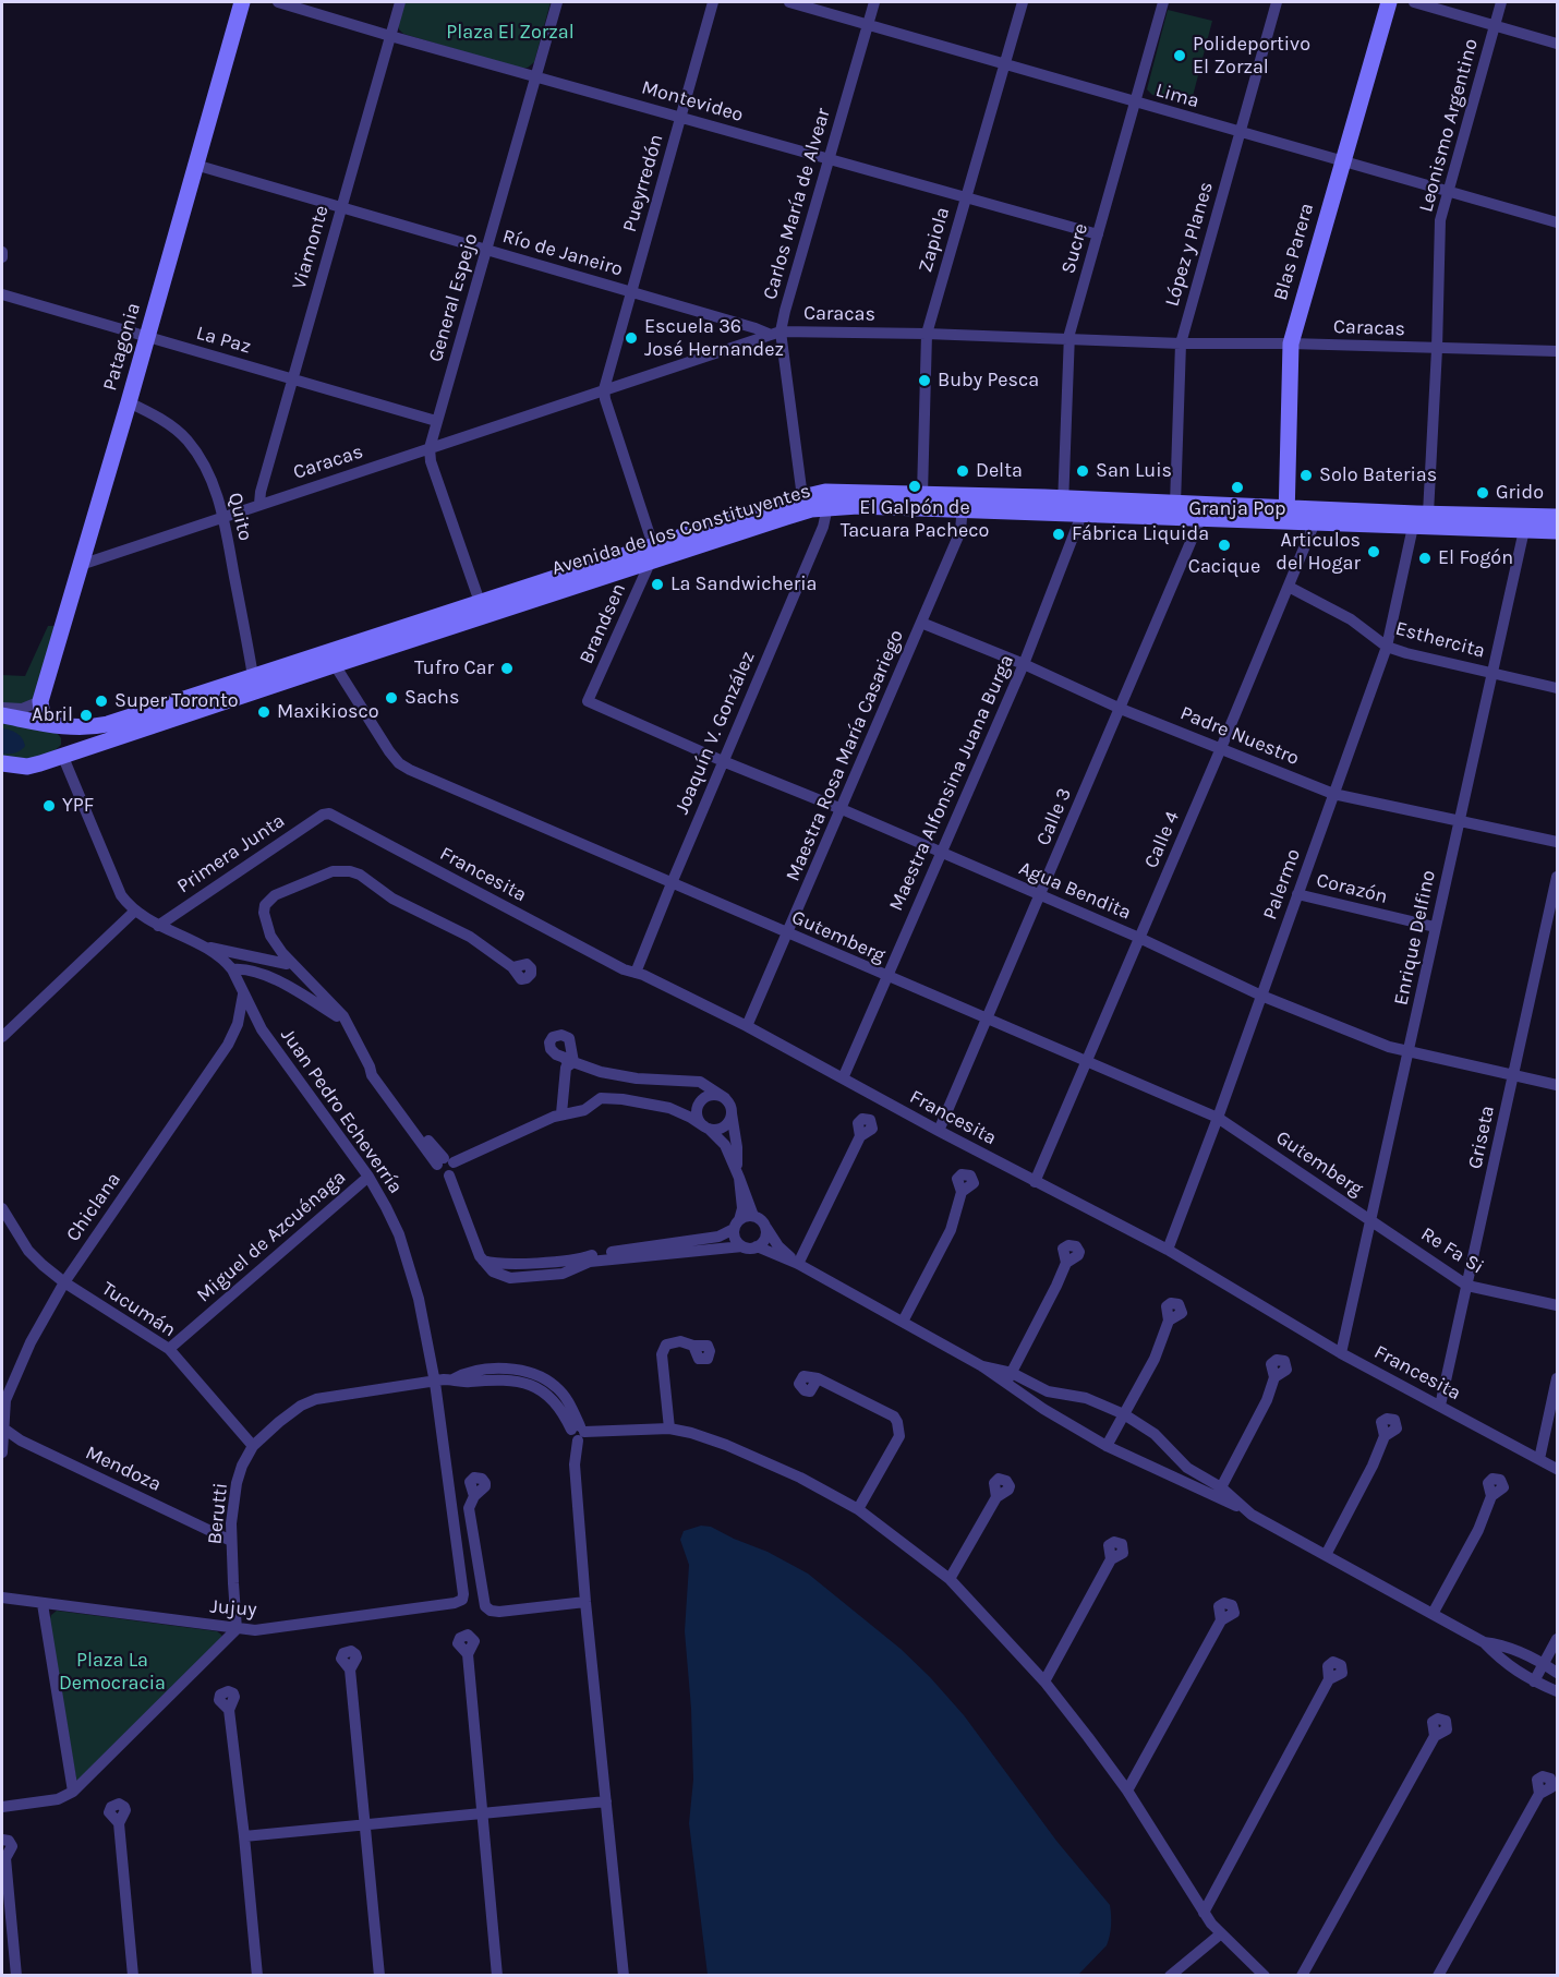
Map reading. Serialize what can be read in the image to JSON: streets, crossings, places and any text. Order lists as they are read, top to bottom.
{
  "streets": {
    "main road": ["Blas Parera", "Patagonia", "Avenida de los Constituyentes"],
    "street": [
      "Lima",
      "Montevideo",
      "Leonismo Argentino",
      "Pueyrredón",
      "Carlos María de Alvear",
      "Zapiola",
      "López y Planes",
      "Viamonte",
      "Sucre",
      "Río de Janeiro",
      "General Espejo",
      "Caracas",
      "La Paz",
      "Quito",
      "Brandsen",
      "Esthercita",
      "Joaquín V. González",
      "Padre Nuestro",
      "Maestra Rosa María Casariego",
      "Maestra Alfonsina Juana Burga",
      "Calle 3",
      "Calle 4",
      "Primera Junta",
      "Francesita",
      "Palermo",
      "Corazón",
      "Agua Bendita",
      "Gutemberg",
      "Enrique Delfino",
      "Juan Pedro Echeverría",
      "Griseta",
      "Chiclana",
      "Miguel de Azcuénaga",
      "Re Fa Si",
      "Tucumán",
      "Mendoza",
      "Berutti",
      "Jujuy"
    ]
  },
  "crossings": [
    ["Lima", "Leonismo Argentino"],
    ["Lima", "Carlos María de Alvear"],
    ["Lima", "Zapiola"],
    ["Lima", "López y Planes"],
    ["Lima", "Sucre"],
    ["Lima", "Blas Parera"],
    ["Montevideo", "Pueyrredón"],
    ["Montevideo", "Carlos María de Alvear"],
    ["Montevideo", "Zapiola"],
    ["Montevideo", "Viamonte"],
    ["Montevideo", "Sucre"],
    ["Montevideo", "General Espejo"],
    ["Leonismo Argentino", "Caracas"],
    ["Leonismo Argentino", "Avenida de los Constituyentes"],
    ["Pueyrredón", "Río de Janeiro"],
    ["Pueyrredón", "Caracas"],
    ["Carlos María de Alvear", "Río de Janeiro"],
    ["Carlos María de Alvear", "Caracas"],
    ["Carlos María de Alvear", "Avenida de los Constituyentes"],
    ["Zapiola", "Caracas"],
    ["Zapiola", "Avenida de los Constituyentes"],
    ["López y Planes", "Caracas"],
    ["López y Planes", "Avenida de los Constituyentes"],
    ["Viamonte", "Río de Janeiro"],
    ["Viamonte", "Caracas"],
    ["Viamonte", "La Paz"],
    ["Sucre", "Caracas"],
    ["Sucre", "Avenida de los Constituyentes"],
    ["Blas Parera", "Caracas"],
    ["Blas Parera", "Avenida de los Constituyentes"],
    ["Río de Janeiro", "General Espejo"],
    ["Río de Janeiro", "Caracas"],
    ["Río de Janeiro", "Patagonia"],
    ["General Espejo", "Caracas"],
    ["General Espejo", "La Paz"],
    ["General Espejo", "Avenida de los Constituyentes"],
    ["Caracas", "Patagonia"],
    ["Caracas", "Quito"],
    ["La Paz", "Patagonia"],
    ["Patagonia", "Quito"],
    ["Quito", "Avenida de los Constituyentes"],
    ["Avenida de los Constituyentes", "Brandsen"],
    ["Avenida de los Constituyentes", "Joaquín V. González"],
    ["Avenida de los Constituyentes", "Maestra Rosa María Casariego"],
    ["Avenida de los Constituyentes", "Maestra Alfonsina Juana Burga"],
    ["Avenida de los Constituyentes", "Calle 3"],
    ["Avenida de los Constituyentes", "Calle 4"],
    ["Avenida de los Constituyentes", "Palermo"],
    ["Avenida de los Constituyentes", "Gutemberg"],
    ["Avenida de los Constituyentes", "Enrique Delfino"],
    ["Avenida de los Constituyentes", "Juan Pedro Echeverría"],
    ["Brandsen", "Agua Bendita"],
    ["Esthercita", "Calle 4"],
    ["Esthercita", "Palermo"],
    ["Esthercita", "Enrique Delfino"],
    ["Joaquín V. González", "Francesita"],
    ["Joaquín V. González", "Agua Bendita"],
    ["Joaquín V. González", "Gutemberg"],
    ["Padre Nuestro", "Maestra Rosa María Casariego"],
    ["Padre Nuestro", "Maestra Alfonsina Juana Burga"],
    ["Padre Nuestro", "Calle 3"],
    ["Padre Nuestro", "Calle 4"],
    ["Padre Nuestro", "Palermo"],
    ["Padre Nuestro", "Enrique Delfino"],
    ["Maestra Rosa María Casariego", "Francesita"],
    ["Maestra Rosa María Casariego", "Agua Bendita"],
    ["Maestra Rosa María Casariego", "Gutemberg"],
    ["Maestra Alfonsina Juana Burga", "Francesita"],
    ["Maestra Alfonsina Juana Burga", "Agua Bendita"],
    ["Maestra Alfonsina Juana Burga", "Gutemberg"],
    ["Calle 3", "Francesita"],
    ["Calle 3", "Agua Bendita"],
    ["Calle 3", "Gutemberg"],
    ["Calle 4", "Francesita"],
    ["Calle 4", "Agua Bendita"],
    ["Calle 4", "Gutemberg"],
    ["Primera Junta", "Francesita"],
    ["Primera Junta", "Juan Pedro Echeverría"],
    ["Francesita", "Palermo"],
    ["Francesita", "Enrique Delfino"],
    ["Francesita", "Griseta"],
    ["Palermo", "Corazón"],
    ["Palermo", "Agua Bendita"],
    ["Palermo", "Gutemberg"],
    ["Corazón", "Enrique Delfino"],
    ["Agua Bendita", "Enrique Delfino"],
    ["Agua Bendita", "Griseta"],
    ["Gutemberg", "Enrique Delfino"],
    ["Gutemberg", "Re Fa Si"],
    ["Enrique Delfino", "Re Fa Si"],
    ["Juan Pedro Echeverría", "Chiclana"],
    ["Juan Pedro Echeverría", "Miguel de Azcuénaga"],
    ["Juan Pedro Echeverría", "Berutti"],
    ["Juan Pedro Echeverría", "Jujuy"],
    ["Griseta", "Re Fa Si"],
    ["Chiclana", "Tucumán"],
    ["Chiclana", "Mendoza"],
    ["Miguel de Azcuénaga", "Tucumán"],
    ["Tucumán", "Berutti"],
    ["Mendoza", "Berutti"],
    ["Berutti", "Jujuy"]
  ],
  "parks": ["Plaza El Zorzal", "Plaza La Democracia"],
  "places": [
    "Polideportivo El Zorzal",
    "Escuela 36 José Hernandez",
    "Buby Pesca",
    "Delta",
    "San Luis",
    "Solo Baterias",
    "El Galpón de Tacuara Pacheco",
    "Granja Pop",
    "Grido",
    "Fábrica Liquida",
    "Cacique",
    "Articulos del Hogar",
    "El Fogón",
    "La Sandwicheria",
    "Tufro Car",
    "Sachs",
    "Super Toronto",
    "Maxikiosco",
    "Abril",
    "YPF"
  ]
}
